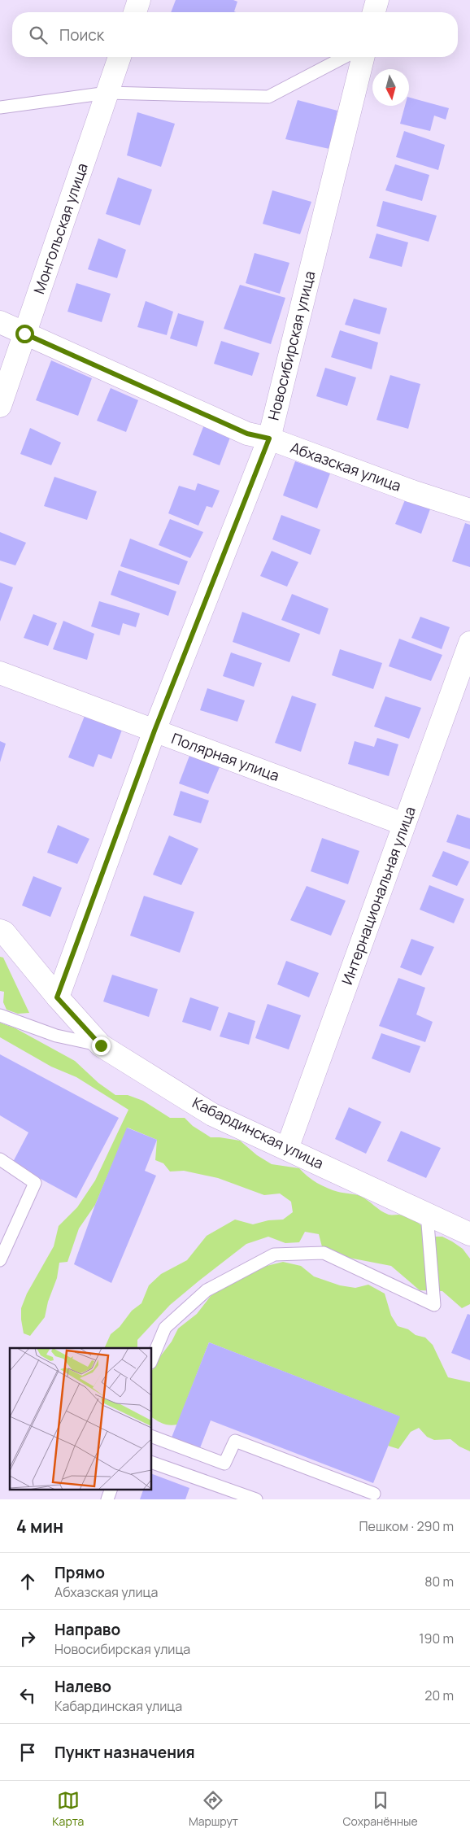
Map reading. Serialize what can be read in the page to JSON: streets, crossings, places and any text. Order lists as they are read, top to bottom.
{
  "streets": {
    "street": [
      "Монгольская улица",
      "Новосибирская улица",
      "Абхазская улица",
      "Полярная улица",
      "Интернациональная улица",
      "Кабардинская улица"
    ]
  },
  "crossings": [
    ["Монгольская улица", "Абхазская улица"],
    ["Новосибирская улица", "Абхазская улица"],
    ["Новосибирская улица", "Полярная улица"],
    ["Новосибирская улица", "Кабардинская улица"],
    ["Полярная улица", "Интернациональная улица"],
    ["Интернациональная улица", "Кабардинская улица"]
  ],
  "north": "bottom",
  "page": {
    "search": "Поиск",
    "heading": ["4 мин", "Пешком · 290 m"],
    "list": [
      ["Прямо", "Абхазская улица", "80 m"],
      ["Направо", "Новосибирская улица", "190 m"],
      ["Налево", "Кабардинская улица", "20 m"],
      "Пункт назначения"
    ],
    "nav": ["Карта", "Маршрут", "Сохранённые"]
  }
}
